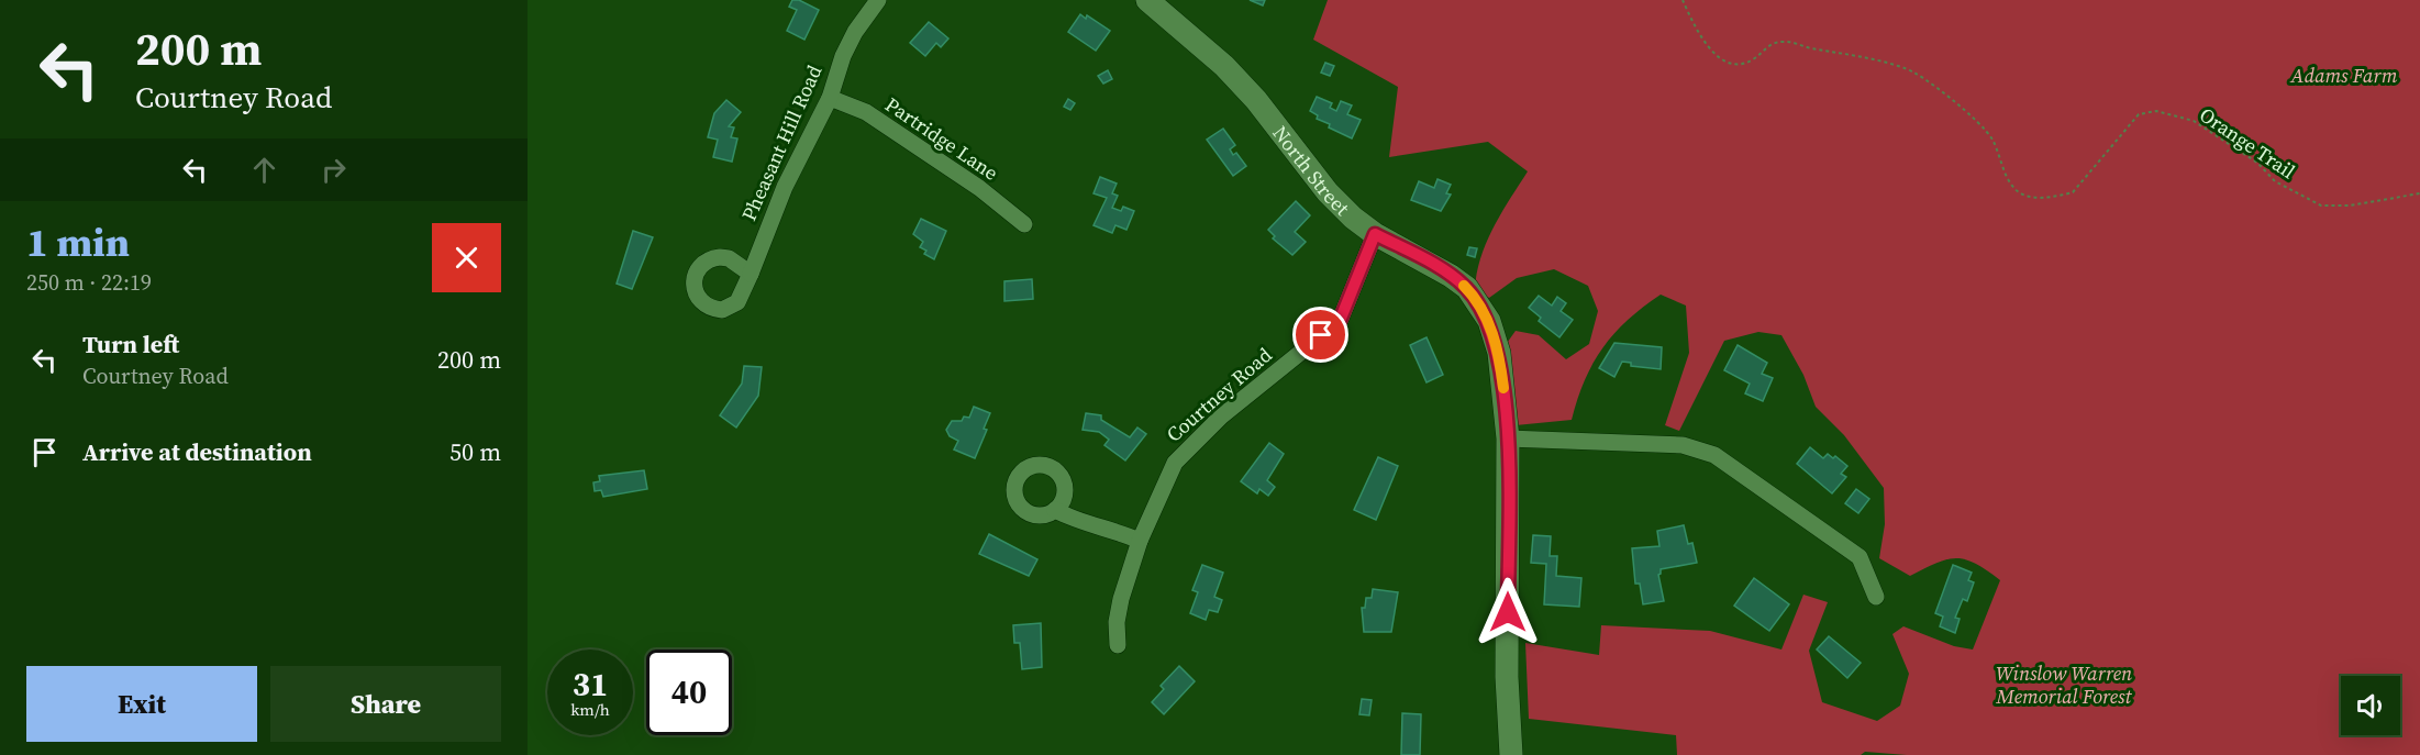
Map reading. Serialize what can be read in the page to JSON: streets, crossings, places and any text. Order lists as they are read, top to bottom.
{
  "streets": {
    "street": [
      "Partridge Lane",
      "Pheasant Hill Road",
      "North Street",
      "Courtney Road"
    ],
    "path": ["Orange Trail"]
  },
  "crossings": [
    ["Partridge Lane", "Pheasant Hill Road"],
    ["North Street", "Courtney Road"]
  ],
  "parks": ["Adams Farm", "Winslow Warren Memorial Forest"],
  "page": {
    "turn": ["200 m", "Courtney Road"],
    "heading": ["1 min", "250 m · 22:19"],
    "list": [
      {
        "name": "Turn left",
        "note": "Courtney Road",
        "value": "200 m"
      },
      {
        "name": "Arrive at destination",
        "value": "50 m"
      }
    ],
    "speed": "31 km/h",
    "limit": "40",
    "buttons": ["Exit", "Share"]
  }
}
